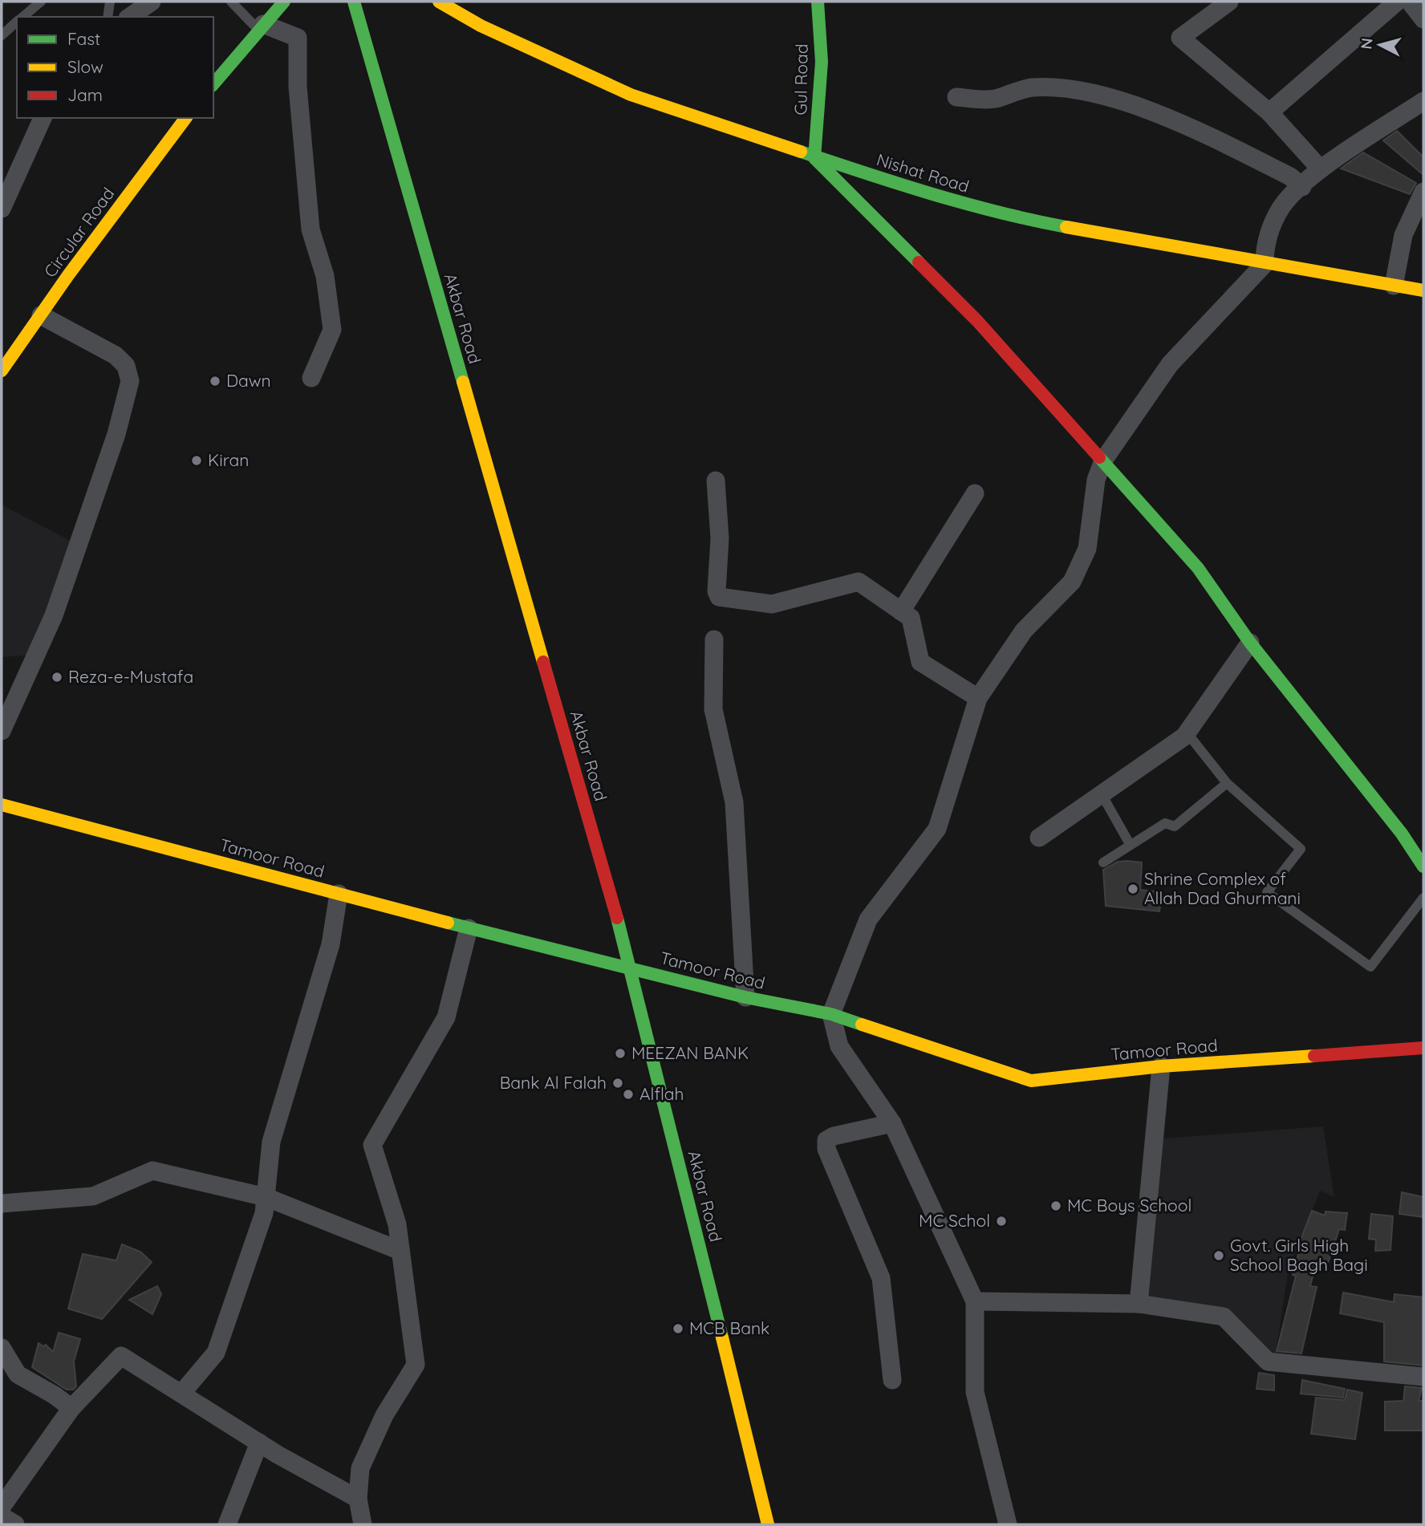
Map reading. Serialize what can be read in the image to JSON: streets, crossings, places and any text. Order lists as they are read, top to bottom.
{
  "streets": {
    "street": [
      "Gul Road",
      "Nishat Road",
      "Circular Road",
      "Akbar Road",
      "Tamoor Road"
    ]
  },
  "crossings": [
    ["Gul Road", "Nishat Road"],
    ["Akbar Road", "Tamoor Road"]
  ],
  "places": [
    "Dawn",
    "Kiran",
    "Reza-e-Mustafa",
    "Shrine Complex of Allah Dad Ghurmani",
    "MEEZAN BANK",
    "Bank Al Falah",
    "Alflah",
    "MC Boys School",
    "MC Schol",
    "Govt. Girls High School Bagh Bagi",
    "MCB Bank"
  ],
  "legend": ["Fast", "Slow", "Jam"],
  "north": "left"
}
